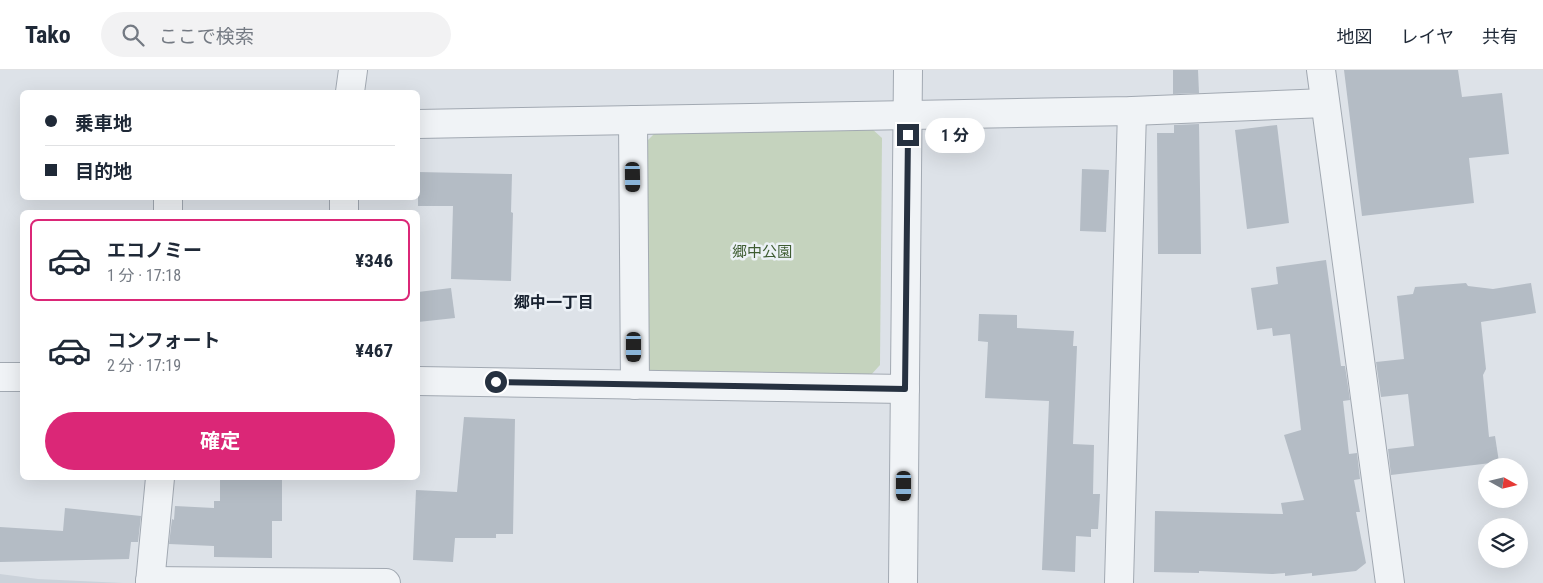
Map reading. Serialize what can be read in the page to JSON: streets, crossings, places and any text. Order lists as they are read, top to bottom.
{
  "districts": ["郷中一丁目"],
  "parks": ["郷中公園"],
  "north": "right",
  "page": {
    "header": "Tako",
    "search": "ここで検索",
    "nav": ["地図", "レイヤ", "共有"],
    "banner": ["乗車地", "目的地"],
    "bubble": "1 分",
    "list": [
      {
        "name": "エコノミー",
        "note": "1 分 · 17:18",
        "value": "¥346"
      },
      {
        "name": "コンフォート",
        "note": "2 分 · 17:19",
        "value": "¥467"
      }
    ],
    "buttons": "確定"
  }
}
